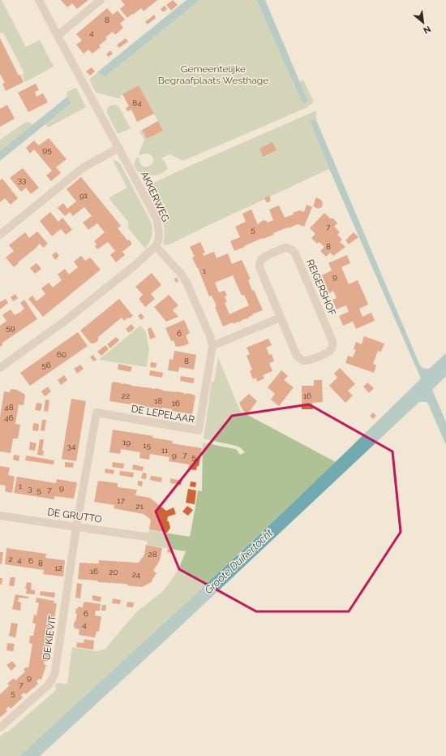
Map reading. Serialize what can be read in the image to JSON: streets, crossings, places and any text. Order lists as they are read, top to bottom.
{
  "streets": {
    "street": [
      "AKKERWEG",
      "REIGERSHOF",
      "DE LEPELAAR",
      "DE GRUTTO",
      "DE KIEVIT"
    ]
  },
  "crossings": [
    ["AKKERWEG", "DE LEPELAAR"],
    ["DE LEPELAAR", "DE GRUTTO"],
    ["DE LEPELAAR", "DE KIEVIT"],
    ["DE GRUTTO", "DE KIEVIT"]
  ],
  "water": ["Groote Duikertocht"],
  "parks": ["Gemeentelijke Begraafplaats Westhage"],
  "house_numbers": [
    "8",
    "4",
    "84",
    "95",
    "33",
    "91",
    "7",
    "5",
    "8",
    "1",
    "9",
    "59",
    "6",
    "60",
    "8",
    "56",
    "22",
    "16",
    "18",
    "16",
    "48",
    "46",
    "19",
    "15",
    "34",
    "11",
    "9",
    "7",
    "5",
    "1",
    "9",
    "3",
    "5",
    "7",
    "17",
    "21",
    "28",
    "2",
    "4",
    "6",
    "8",
    "12",
    "16",
    "20",
    "24",
    "6",
    "4",
    "9",
    "7",
    "5"
  ],
  "north": "bottom right"
}
